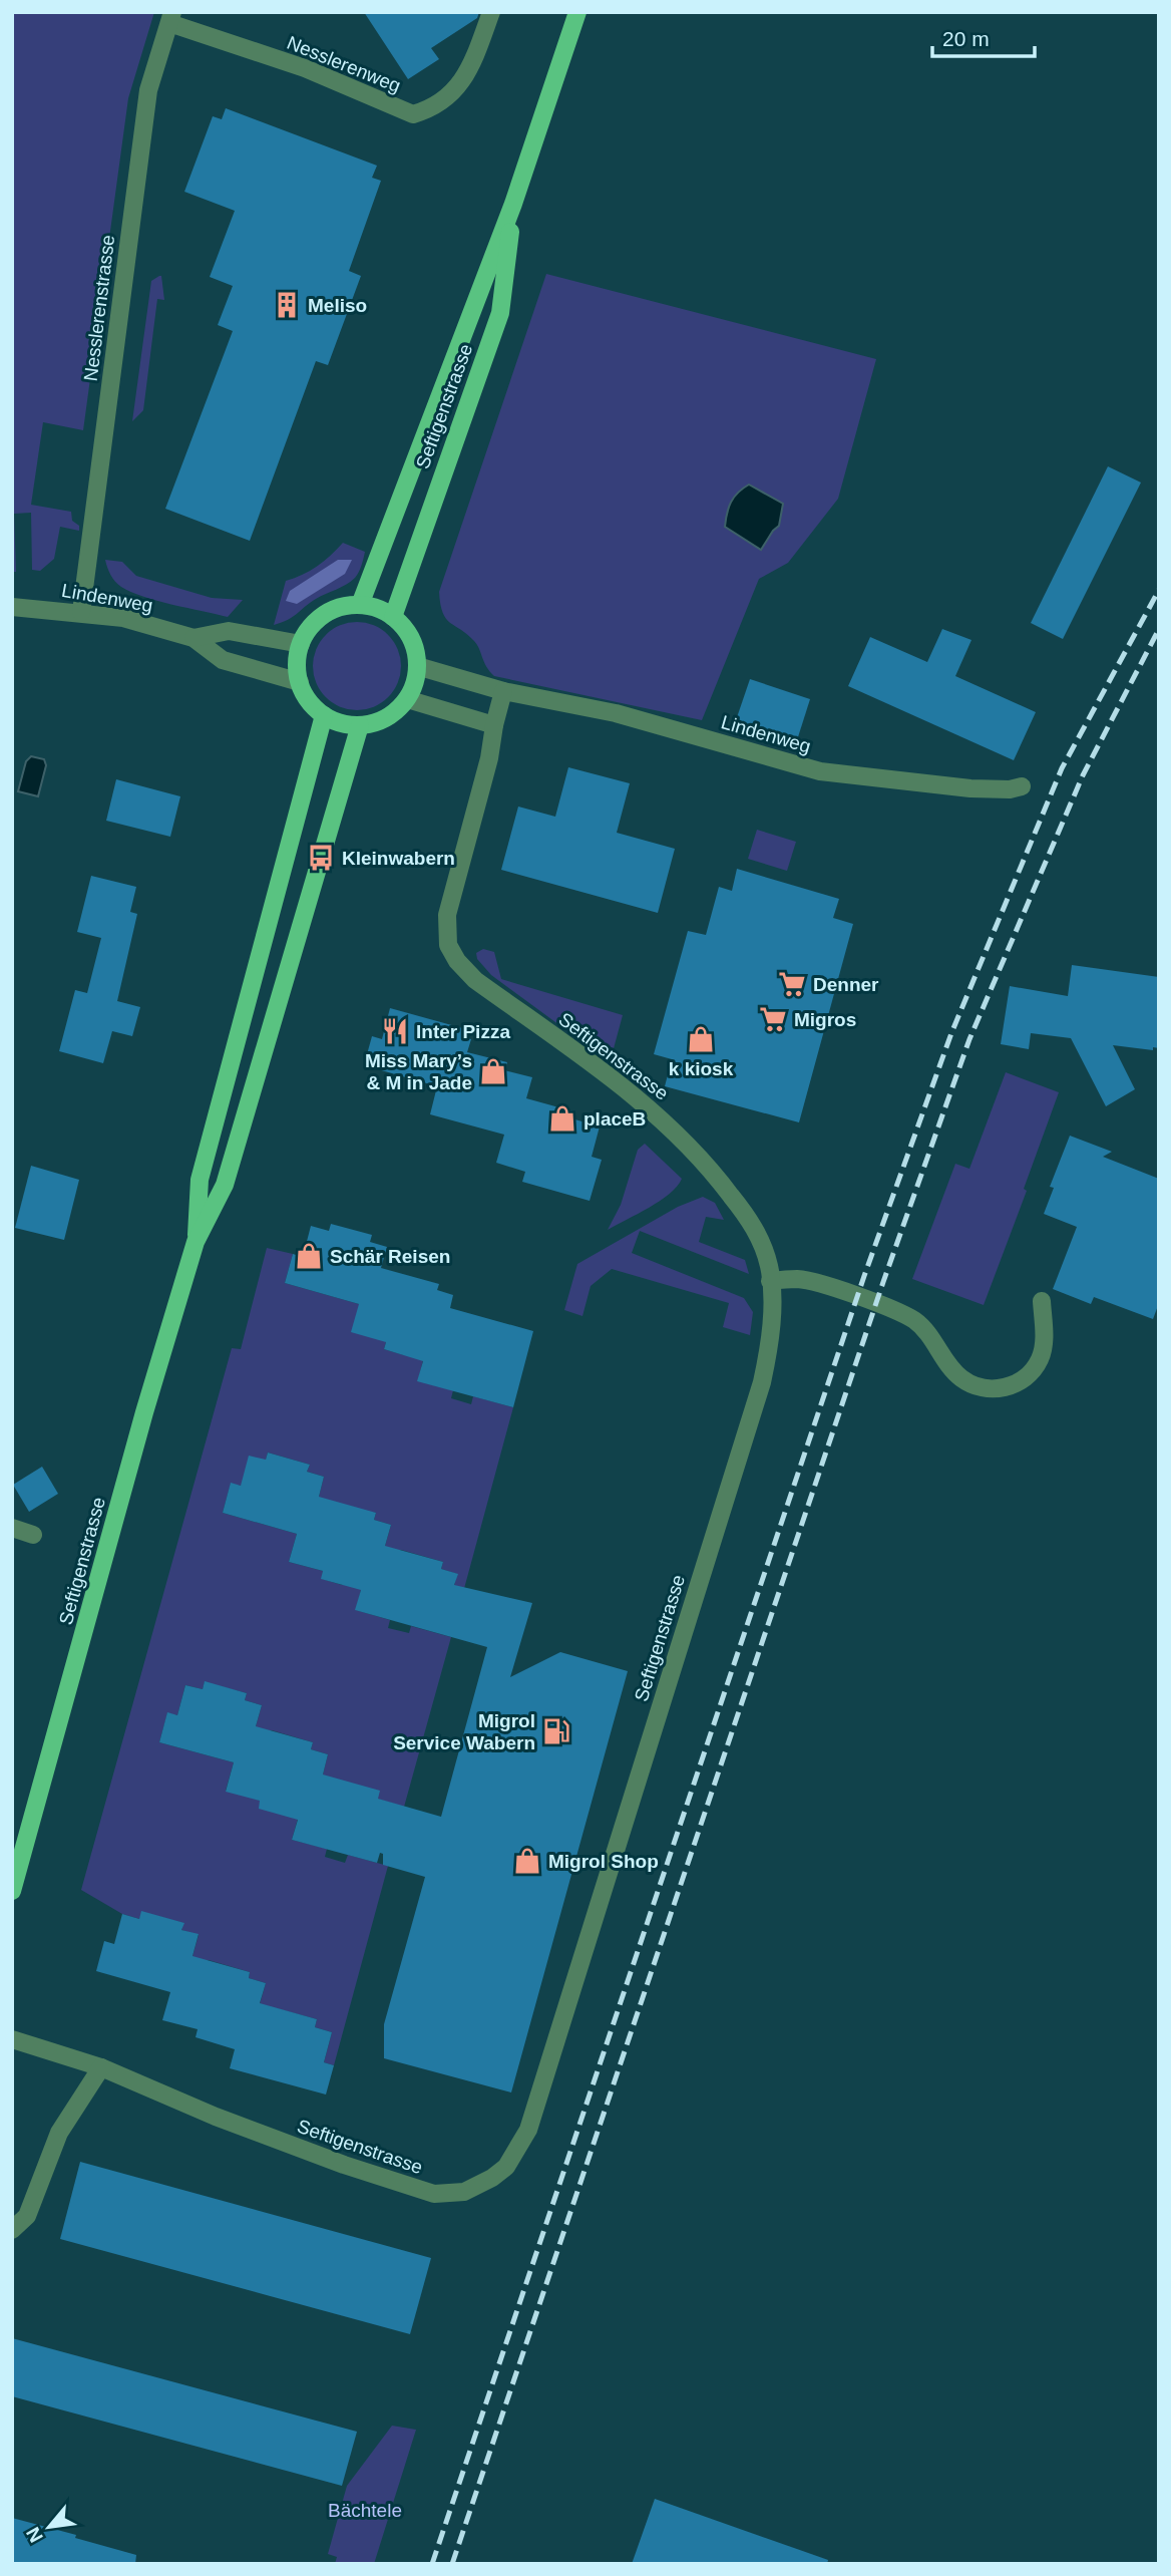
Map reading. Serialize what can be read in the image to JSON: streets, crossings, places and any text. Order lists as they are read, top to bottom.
{
  "streets": {
    "main road": ["Seftigenstrasse"],
    "street": ["Nesslerenweg", "Nesslerenstrasse", "Lindenweg"]
  },
  "crossings": [
    ["Nesslerenweg", "Nesslerenstrasse"],
    ["Nesslerenstrasse", "Lindenweg"],
    ["Seftigenstrasse", "Lindenweg"]
  ],
  "parks": ["Bächtele"],
  "places": {
    "building": ["Meliso"],
    "bus stop": ["Kleinwabern"],
    "supermarket": ["Denner", "Migros"],
    "restaurant": ["Inter Pizza"],
    "shop": [
      "k kiosk",
      "Miss Mary’s & M in Jade",
      "placeB",
      "Schär Reisen",
      "Migrol Shop"
    ],
    "fuel station": ["Migrol Service Wabern"]
  },
  "scale_bar": "20 m",
  "north": "bottom left"
}
